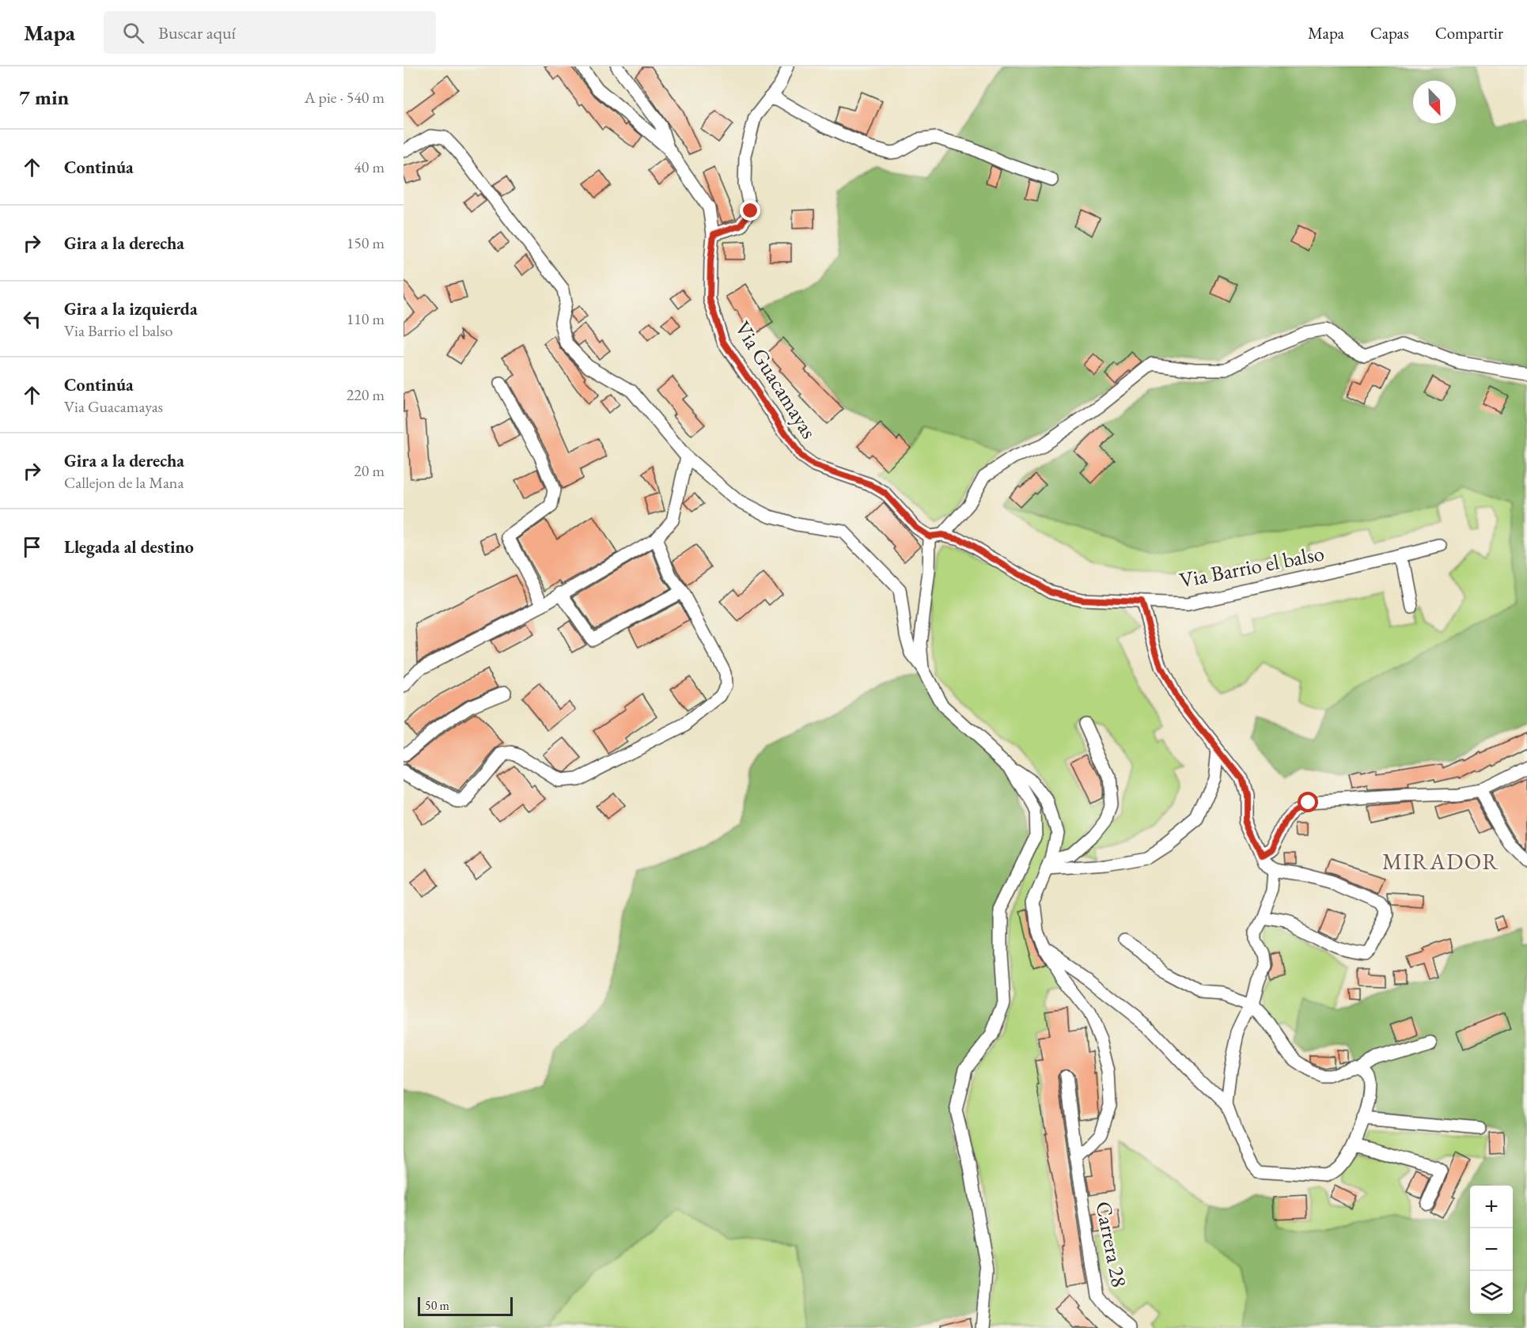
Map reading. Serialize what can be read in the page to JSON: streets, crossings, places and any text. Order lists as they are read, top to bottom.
{
  "streets": {
    "street": ["Via Guacamayas", "Via Barrio el balso", "Carrera 28"]
  },
  "districts": ["MIRADOR"],
  "scale_bar": "50 m",
  "north": "bottom right",
  "page": {
    "header": "Mapa",
    "search": "Buscar aquí",
    "nav": ["Mapa", "Capas", "Compartir"],
    "heading": ["7 min", "A pie · 540 m"],
    "list": [
      ["Continúa", "40 m"],
      ["Gira a la derecha", "150 m"],
      ["Gira a la izquierda", "Via Barrio el balso", "110 m"],
      ["Continúa", "Via Guacamayas", "220 m"],
      ["Gira a la derecha", "Callejon de la Mana", "20 m"],
      "Llegada al destino"
    ],
    "map_buttons": ["+", "−"],
    "scale": "50 m"
  }
}
